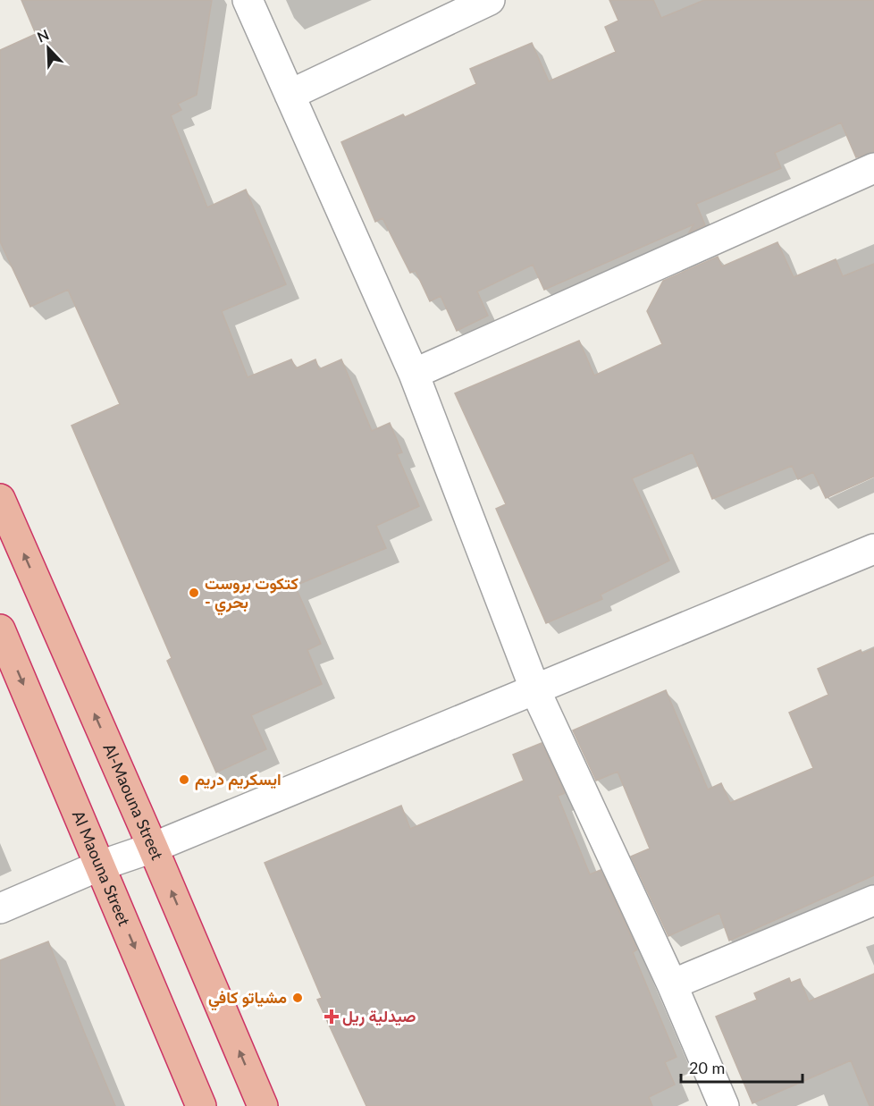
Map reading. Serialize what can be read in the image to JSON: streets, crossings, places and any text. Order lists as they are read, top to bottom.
{
  "streets": {
    "highway": ["Al-Maouna Street", "Al Maouna Street"]
  },
  "one_way": ["Al-Maouna Street", "Al Maouna Street"],
  "places": {
    "other": ["كتكوت بروست - بحري", "ايسكريم دريم", "مشياتو كافي"],
    "health": ["صيدلية ريل"]
  },
  "scale_bar": "20 m",
  "north": "top left"
}
